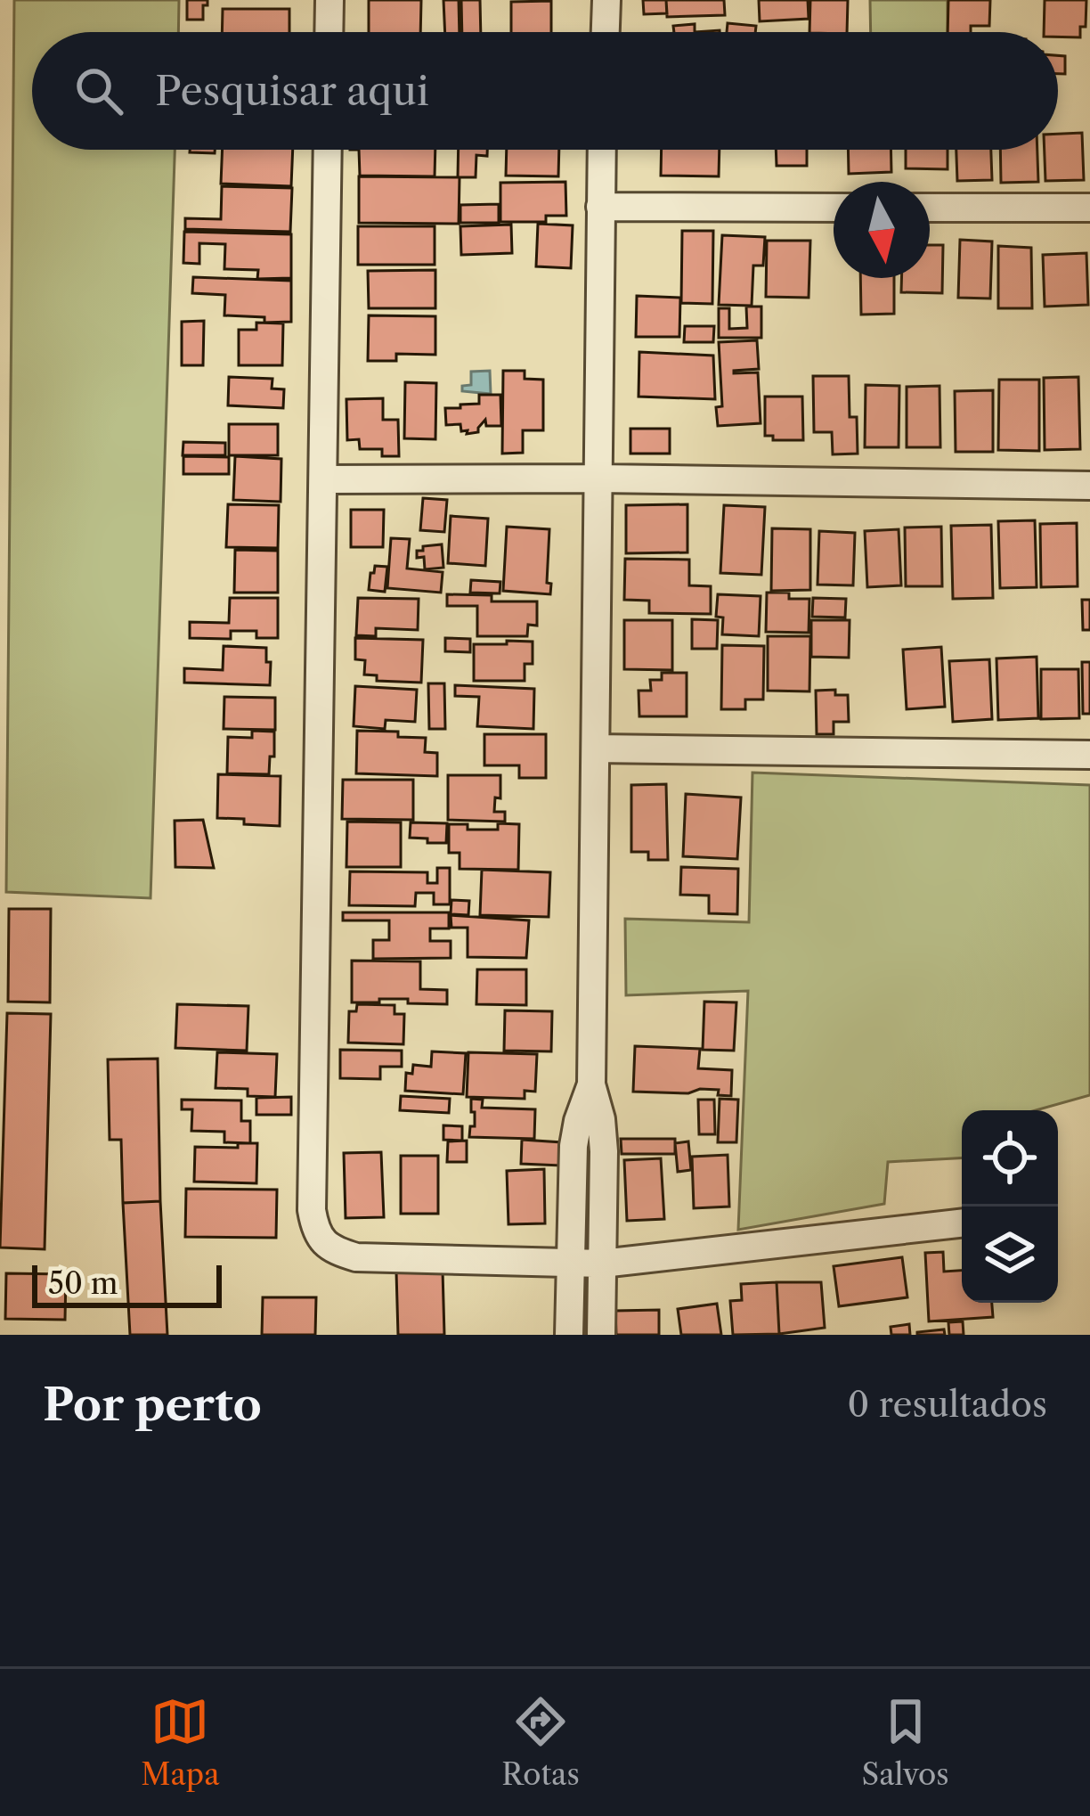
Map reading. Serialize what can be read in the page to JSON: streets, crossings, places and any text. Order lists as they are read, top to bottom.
{
  "scale_bar": "50 m",
  "north": "bottom",
  "page": {
    "search": "Pesquisar aqui",
    "scale": "50 m",
    "heading": ["Por perto", "0 resultados"],
    "nav": ["Mapa", "Rotas", "Salvos"]
  }
}
